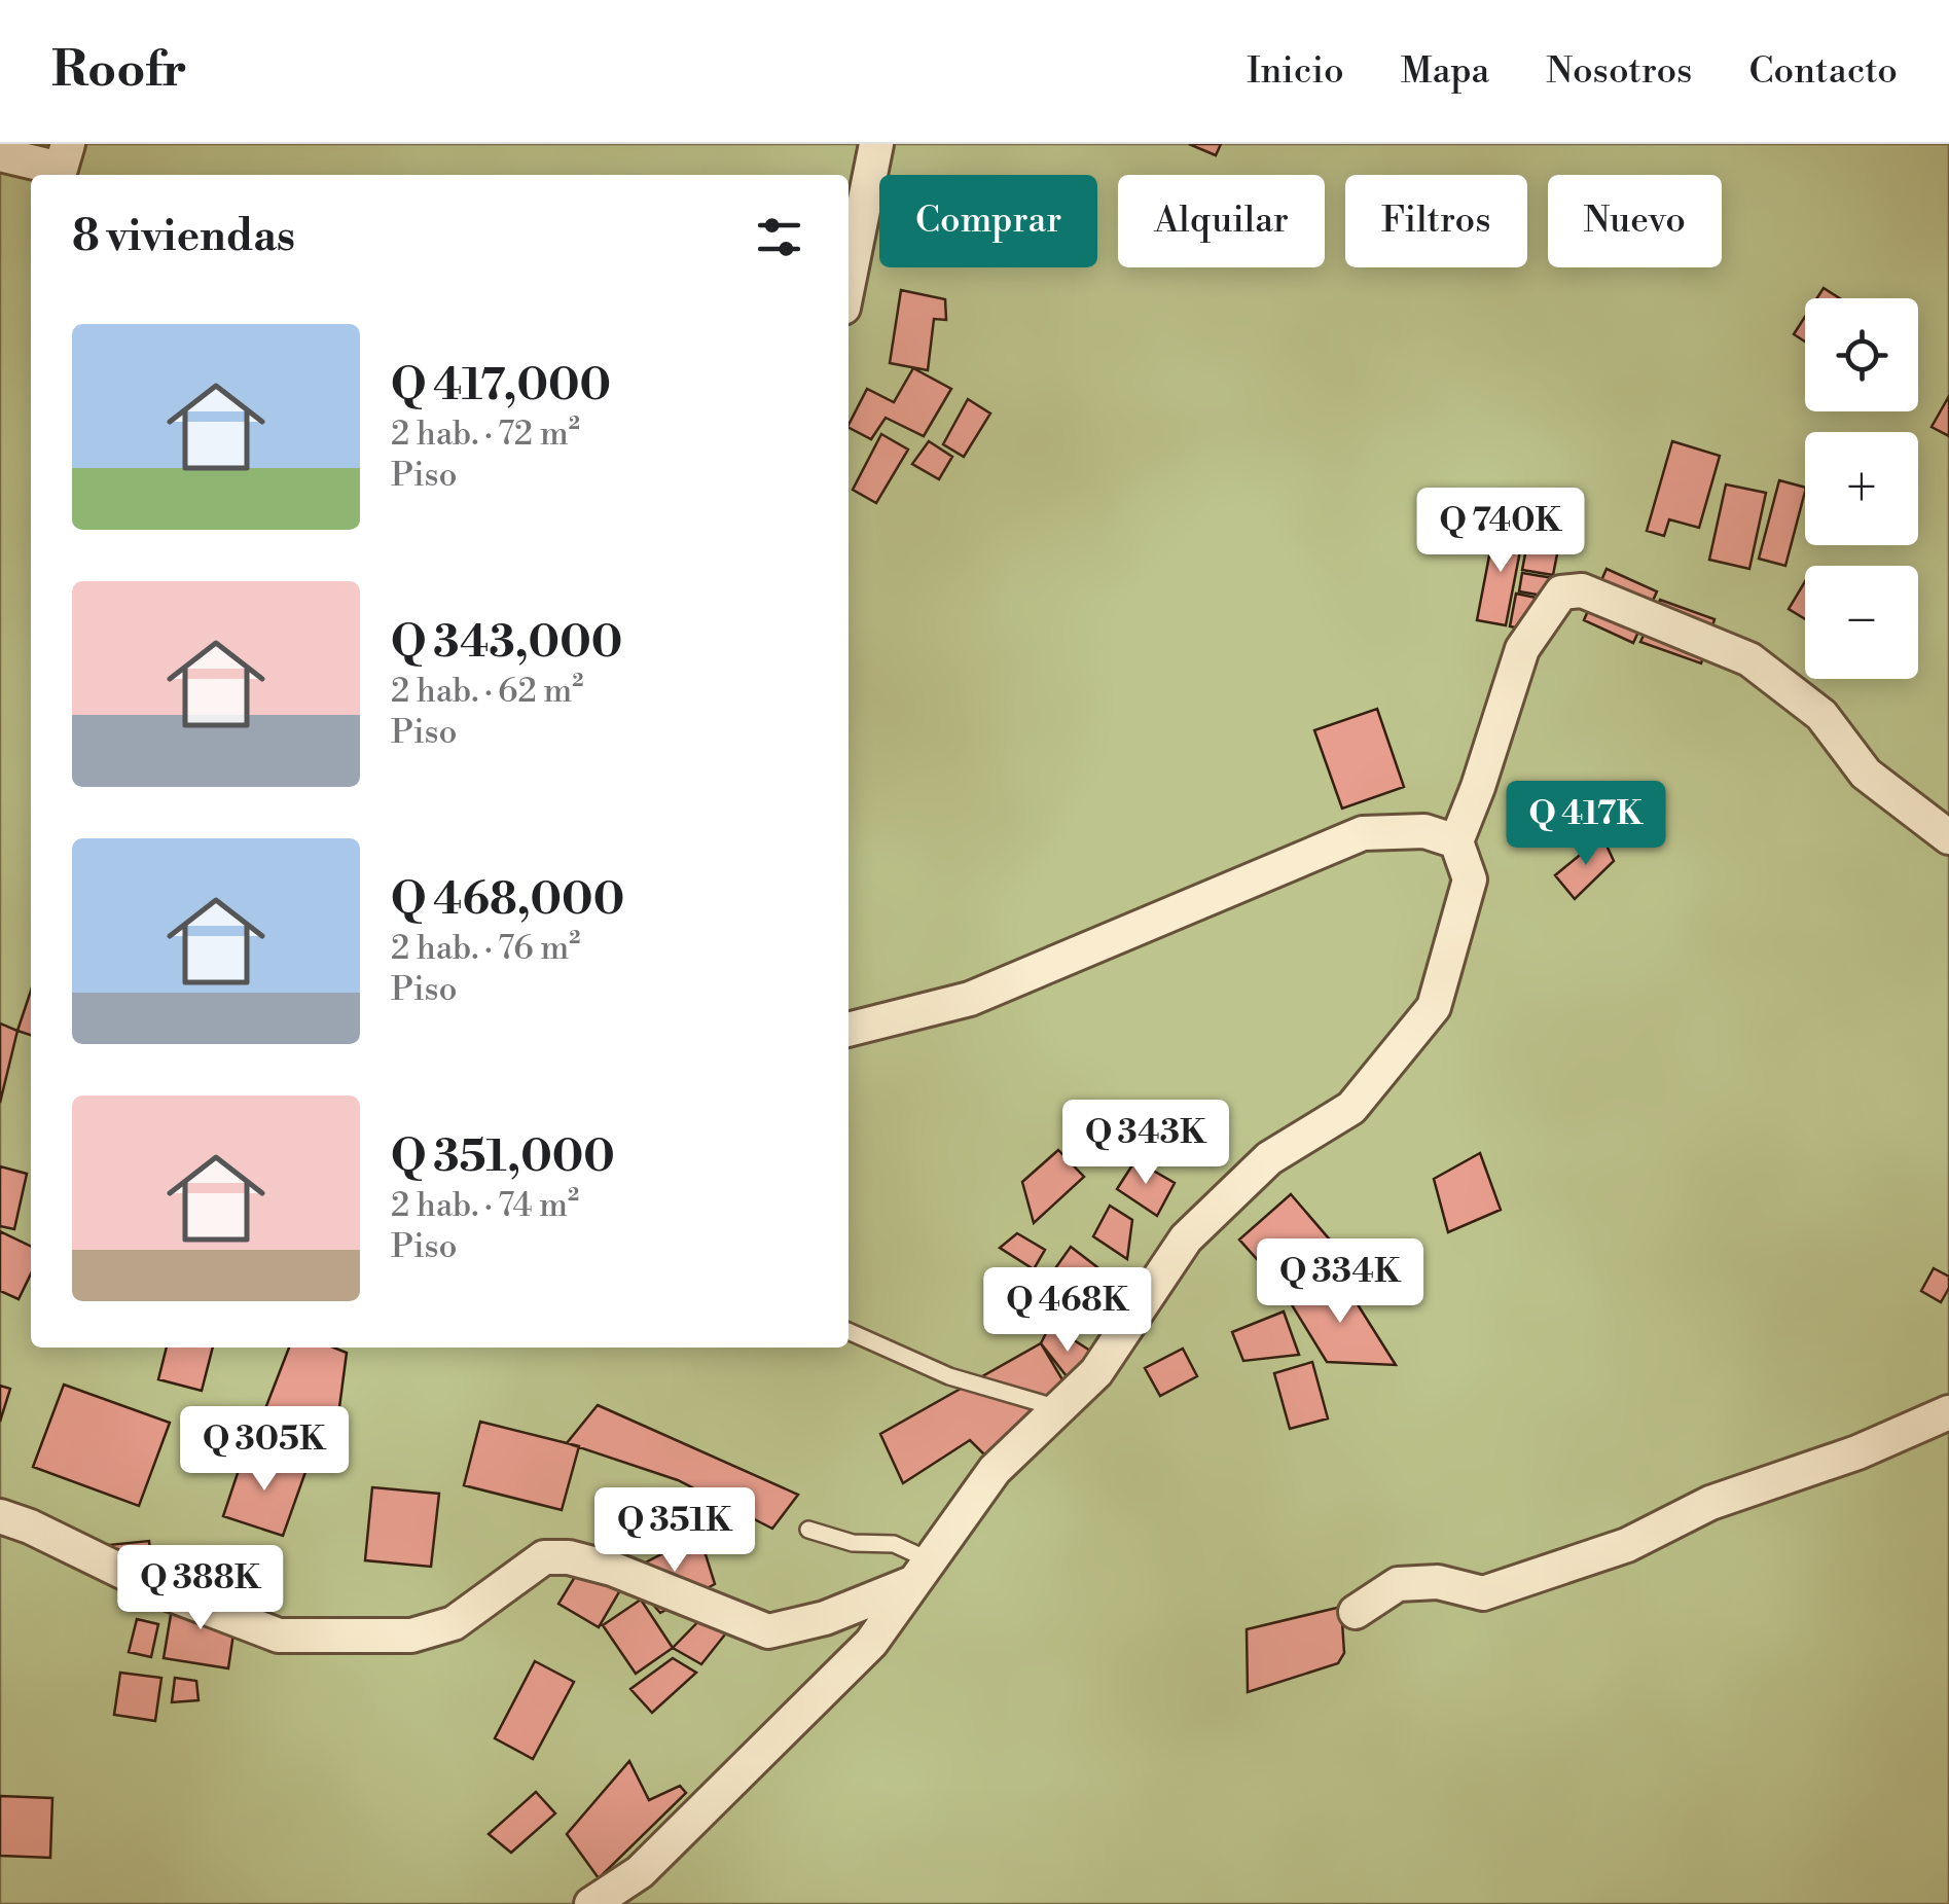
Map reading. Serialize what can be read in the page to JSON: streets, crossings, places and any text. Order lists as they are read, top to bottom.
{
  "page": {
    "header": "Roofr",
    "nav": [
      "Inicio",
      "Mapa",
      "Nosotros",
      "Contacto"
    ],
    "chip": [
      "Comprar",
      "Alquilar",
      "Filtros",
      "Nuevo"
    ],
    "heading": "8 viviendas",
    "map_buttons": ["+", "−"],
    "list": [
      {
        "name": "Q 417,000",
        "note": "2 hab. · 72 m² · Piso"
      },
      {
        "name": "Q 343,000",
        "note": "2 hab. · 62 m² · Piso"
      },
      {
        "name": "Q 468,000",
        "note": "2 hab. · 76 m² · Piso"
      },
      {
        "name": "Q 351,000",
        "note": "2 hab. · 74 m² · Piso"
      }
    ],
    "price": [
      "Q 740K",
      "Q 417K",
      "Q 343K",
      "Q 334K",
      "Q 468K",
      "Q 305K",
      "Q 351K",
      "Q 388K"
    ]
  }
}
